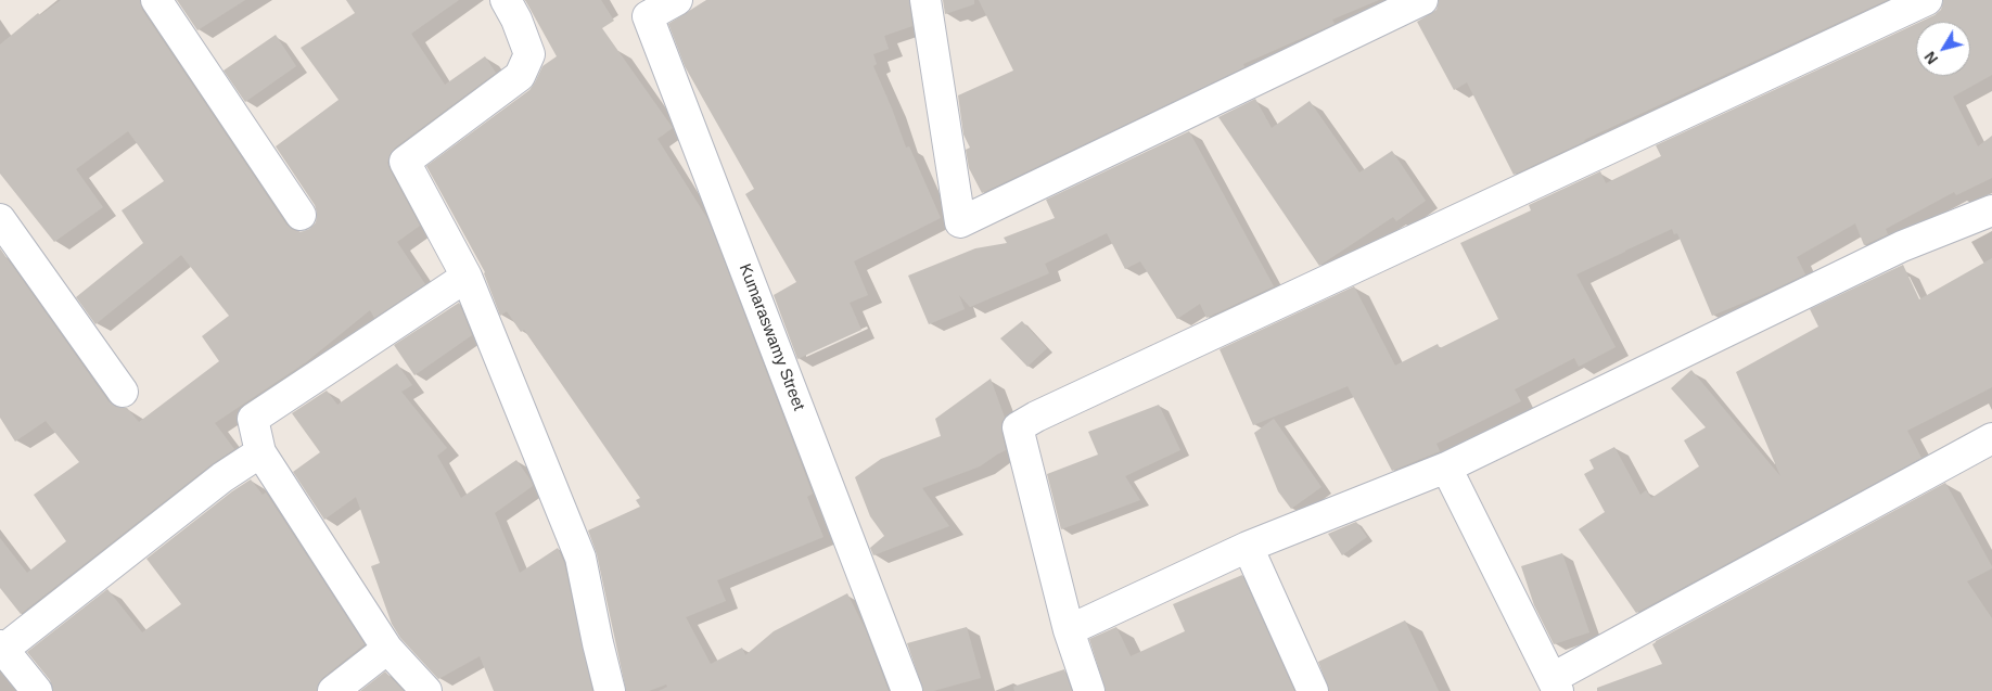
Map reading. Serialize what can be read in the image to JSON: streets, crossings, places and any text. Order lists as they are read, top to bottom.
{
  "streets": {
    "street": ["Kumaraswamy Street"]
  },
  "north": "bottom left"
}
